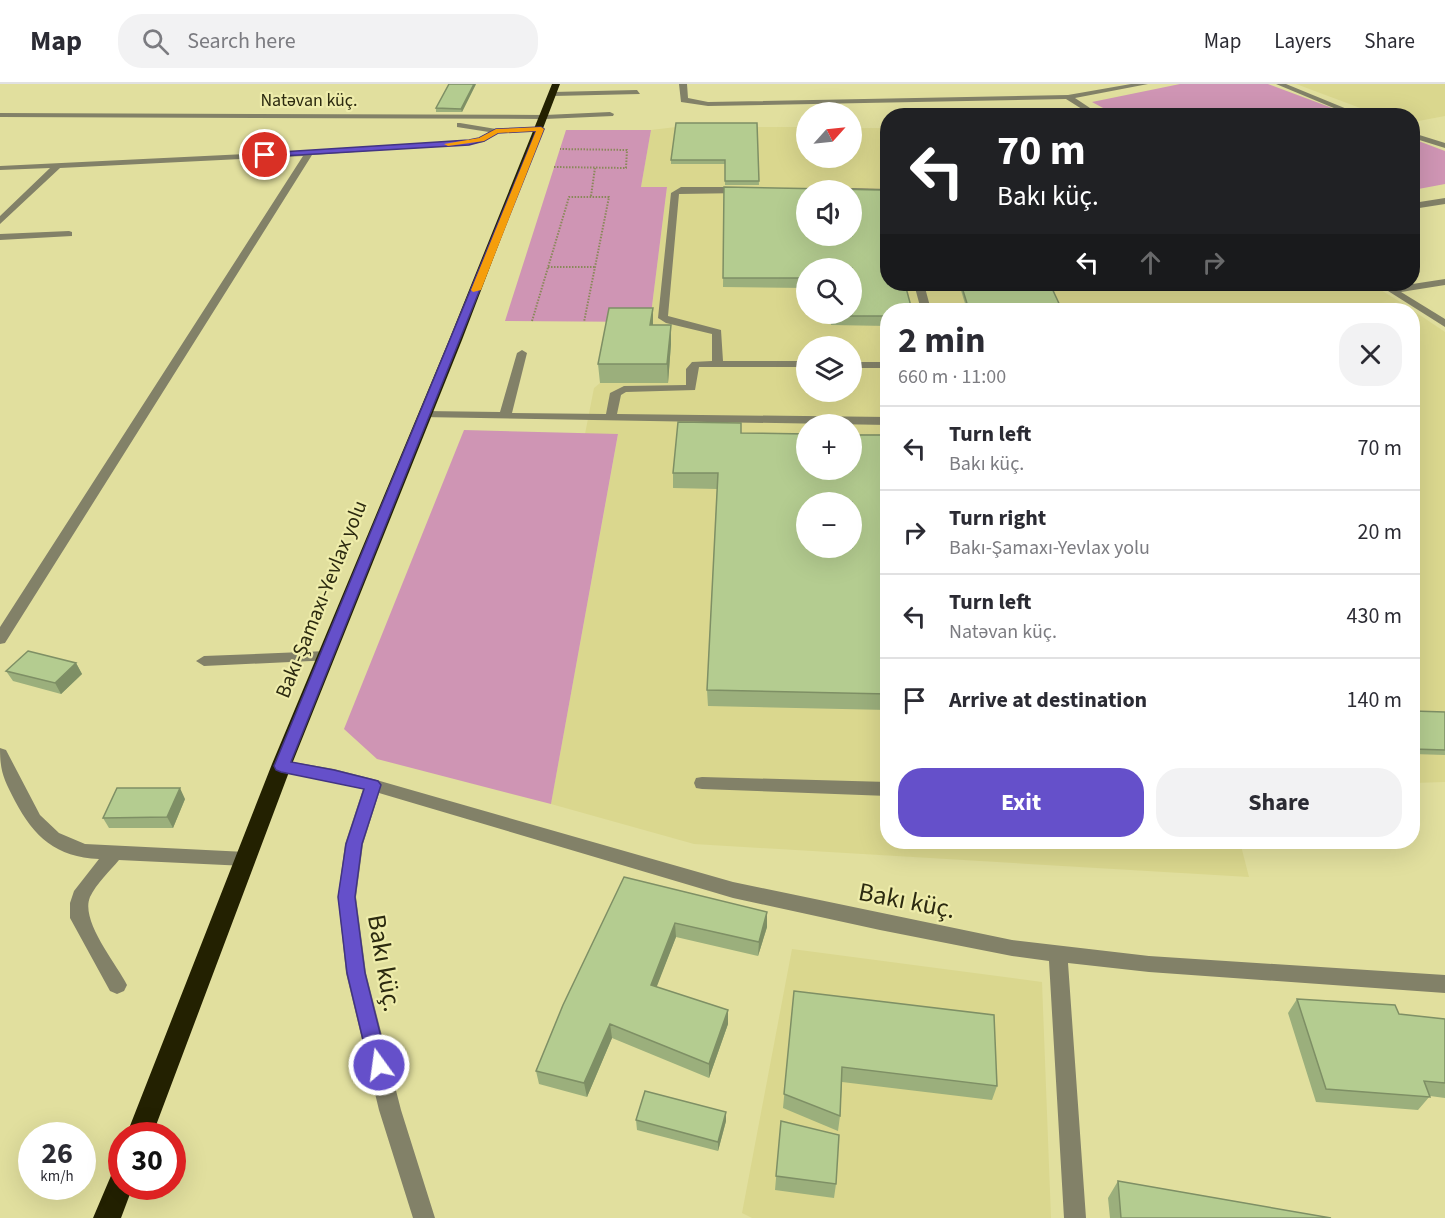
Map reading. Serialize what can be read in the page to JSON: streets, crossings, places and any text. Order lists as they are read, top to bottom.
{
  "streets": {
    "highway": ["Bakı-Şamaxı-Yevlax yolu"],
    "street": ["Natəvan küç.", "Bakı küç."]
  },
  "crossings": [
    ["Natəvan küç.", "Bakı-Şamaxı-Yevlax yolu"],
    ["Bakı-Şamaxı-Yevlax yolu", "Bakı küç."]
  ],
  "north": "top right",
  "page": {
    "header": "Map",
    "search": "Search here",
    "nav": ["Map", "Layers", "Share"],
    "map_buttons": ["+", "−"],
    "turn": ["70 m", "Bakı küç."],
    "heading": ["2 min", "660 m · 11:00"],
    "list": [
      {
        "name": "Turn left",
        "note": "Bakı küç.",
        "value": "70 m"
      },
      {
        "name": "Turn right",
        "note": "Bakı-Şamaxı-Yevlax yolu",
        "value": "20 m"
      },
      {
        "name": "Turn left",
        "note": "Natəvan küç.",
        "value": "430 m"
      },
      {
        "name": "Arrive at destination",
        "value": "140 m"
      }
    ],
    "buttons": ["Exit", "Share"],
    "speed": "26 km/h",
    "limit": "30"
  }
}
